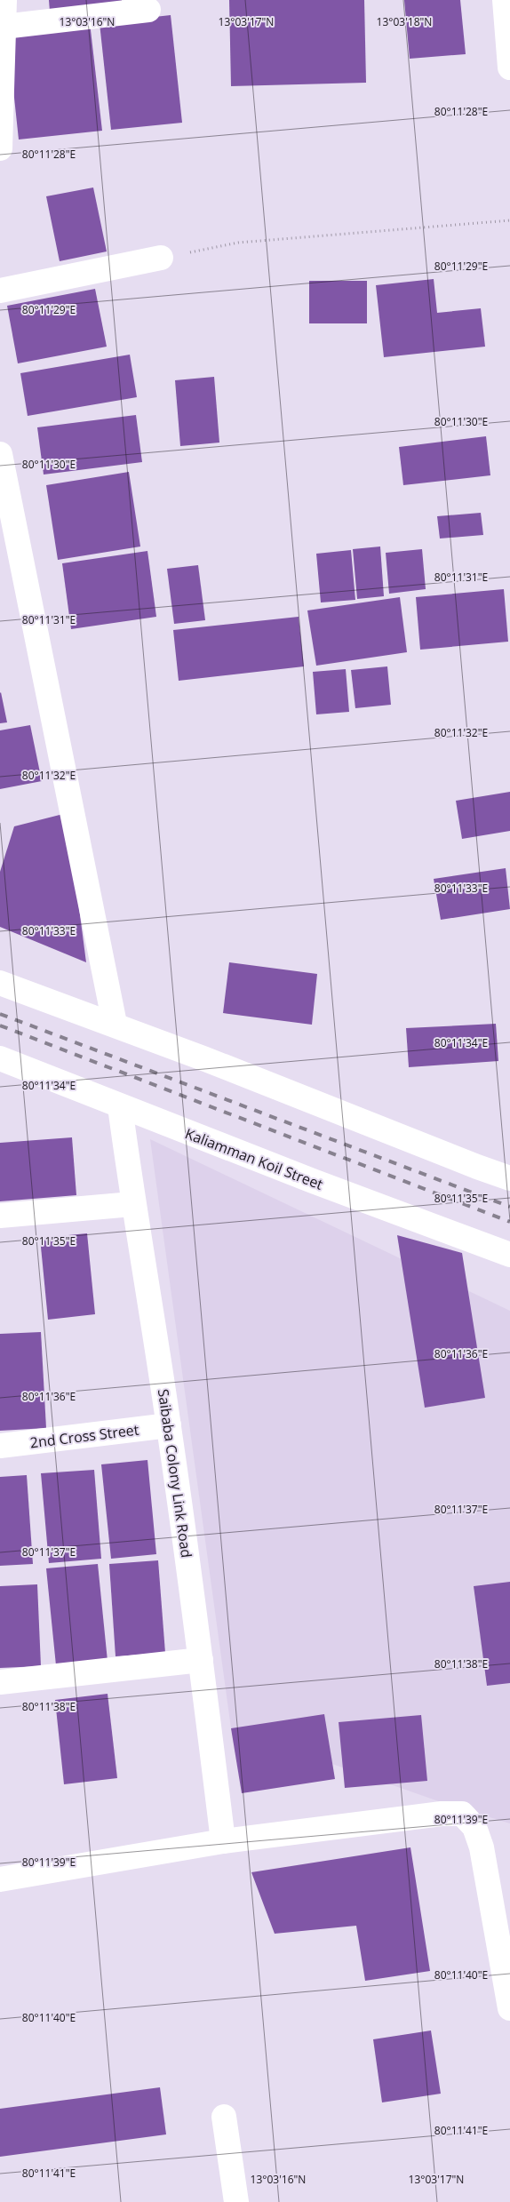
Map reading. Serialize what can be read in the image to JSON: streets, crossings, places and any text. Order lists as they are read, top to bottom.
{
  "streets": {
    "street": ["Kaliamman Koil Street", "2nd Cross Street", "Saibaba Colony Link Road"]
  },
  "crossings": [
    ["Kaliamman Koil Street", "Saibaba Colony Link Road"],
    ["2nd Cross Street", "Saibaba Colony Link Road"]
  ],
  "coordinates": [
    "13°03'16\"N",
    "13°03'17\"N",
    "13°03'18\"N",
    "80°11'28\"E",
    "80°11'29\"E",
    "80°11'30\"E",
    "80°11'31\"E",
    "80°11'32\"E",
    "80°11'33\"E",
    "80°11'34\"E",
    "80°11'35\"E",
    "80°11'36\"E",
    "80°11'37\"E",
    "80°11'38\"E",
    "80°11'39\"E",
    "80°11'40\"E",
    "80°11'41\"E"
  ]
}
